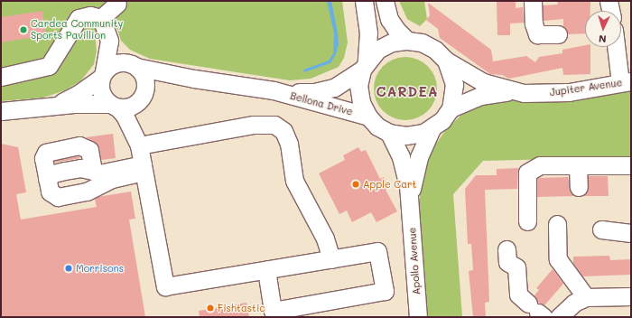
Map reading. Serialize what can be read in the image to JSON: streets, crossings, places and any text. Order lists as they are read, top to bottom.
{
  "streets": {
    "street": ["Jupiter Avenue", "Bellona Drive", "Apollo Avenue"]
  },
  "crossings": [
    ["Jupiter Avenue", "Bellona Drive"],
    ["Jupiter Avenue", "Apollo Avenue"],
    ["Bellona Drive", "Apollo Avenue"]
  ],
  "districts": ["CARDEA"],
  "places": [
    "Cardea Community Sports Pavillion",
    "Apple Cart",
    "Morrisons",
    "Fishtastic"
  ],
  "north": "bottom"
}
